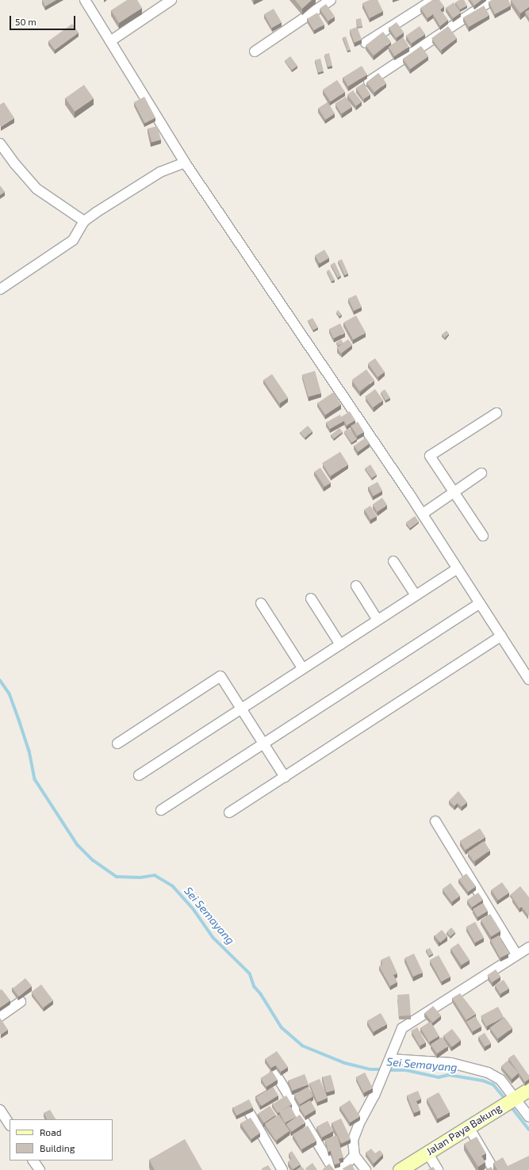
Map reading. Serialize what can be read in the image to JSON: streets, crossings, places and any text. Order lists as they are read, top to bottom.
{
  "streets": {
    "main road": ["Jalan Paya Bakung"]
  },
  "water": ["Sei Semayang"],
  "legend": ["Road", "Building"],
  "scale_bar": "50 m"
}
